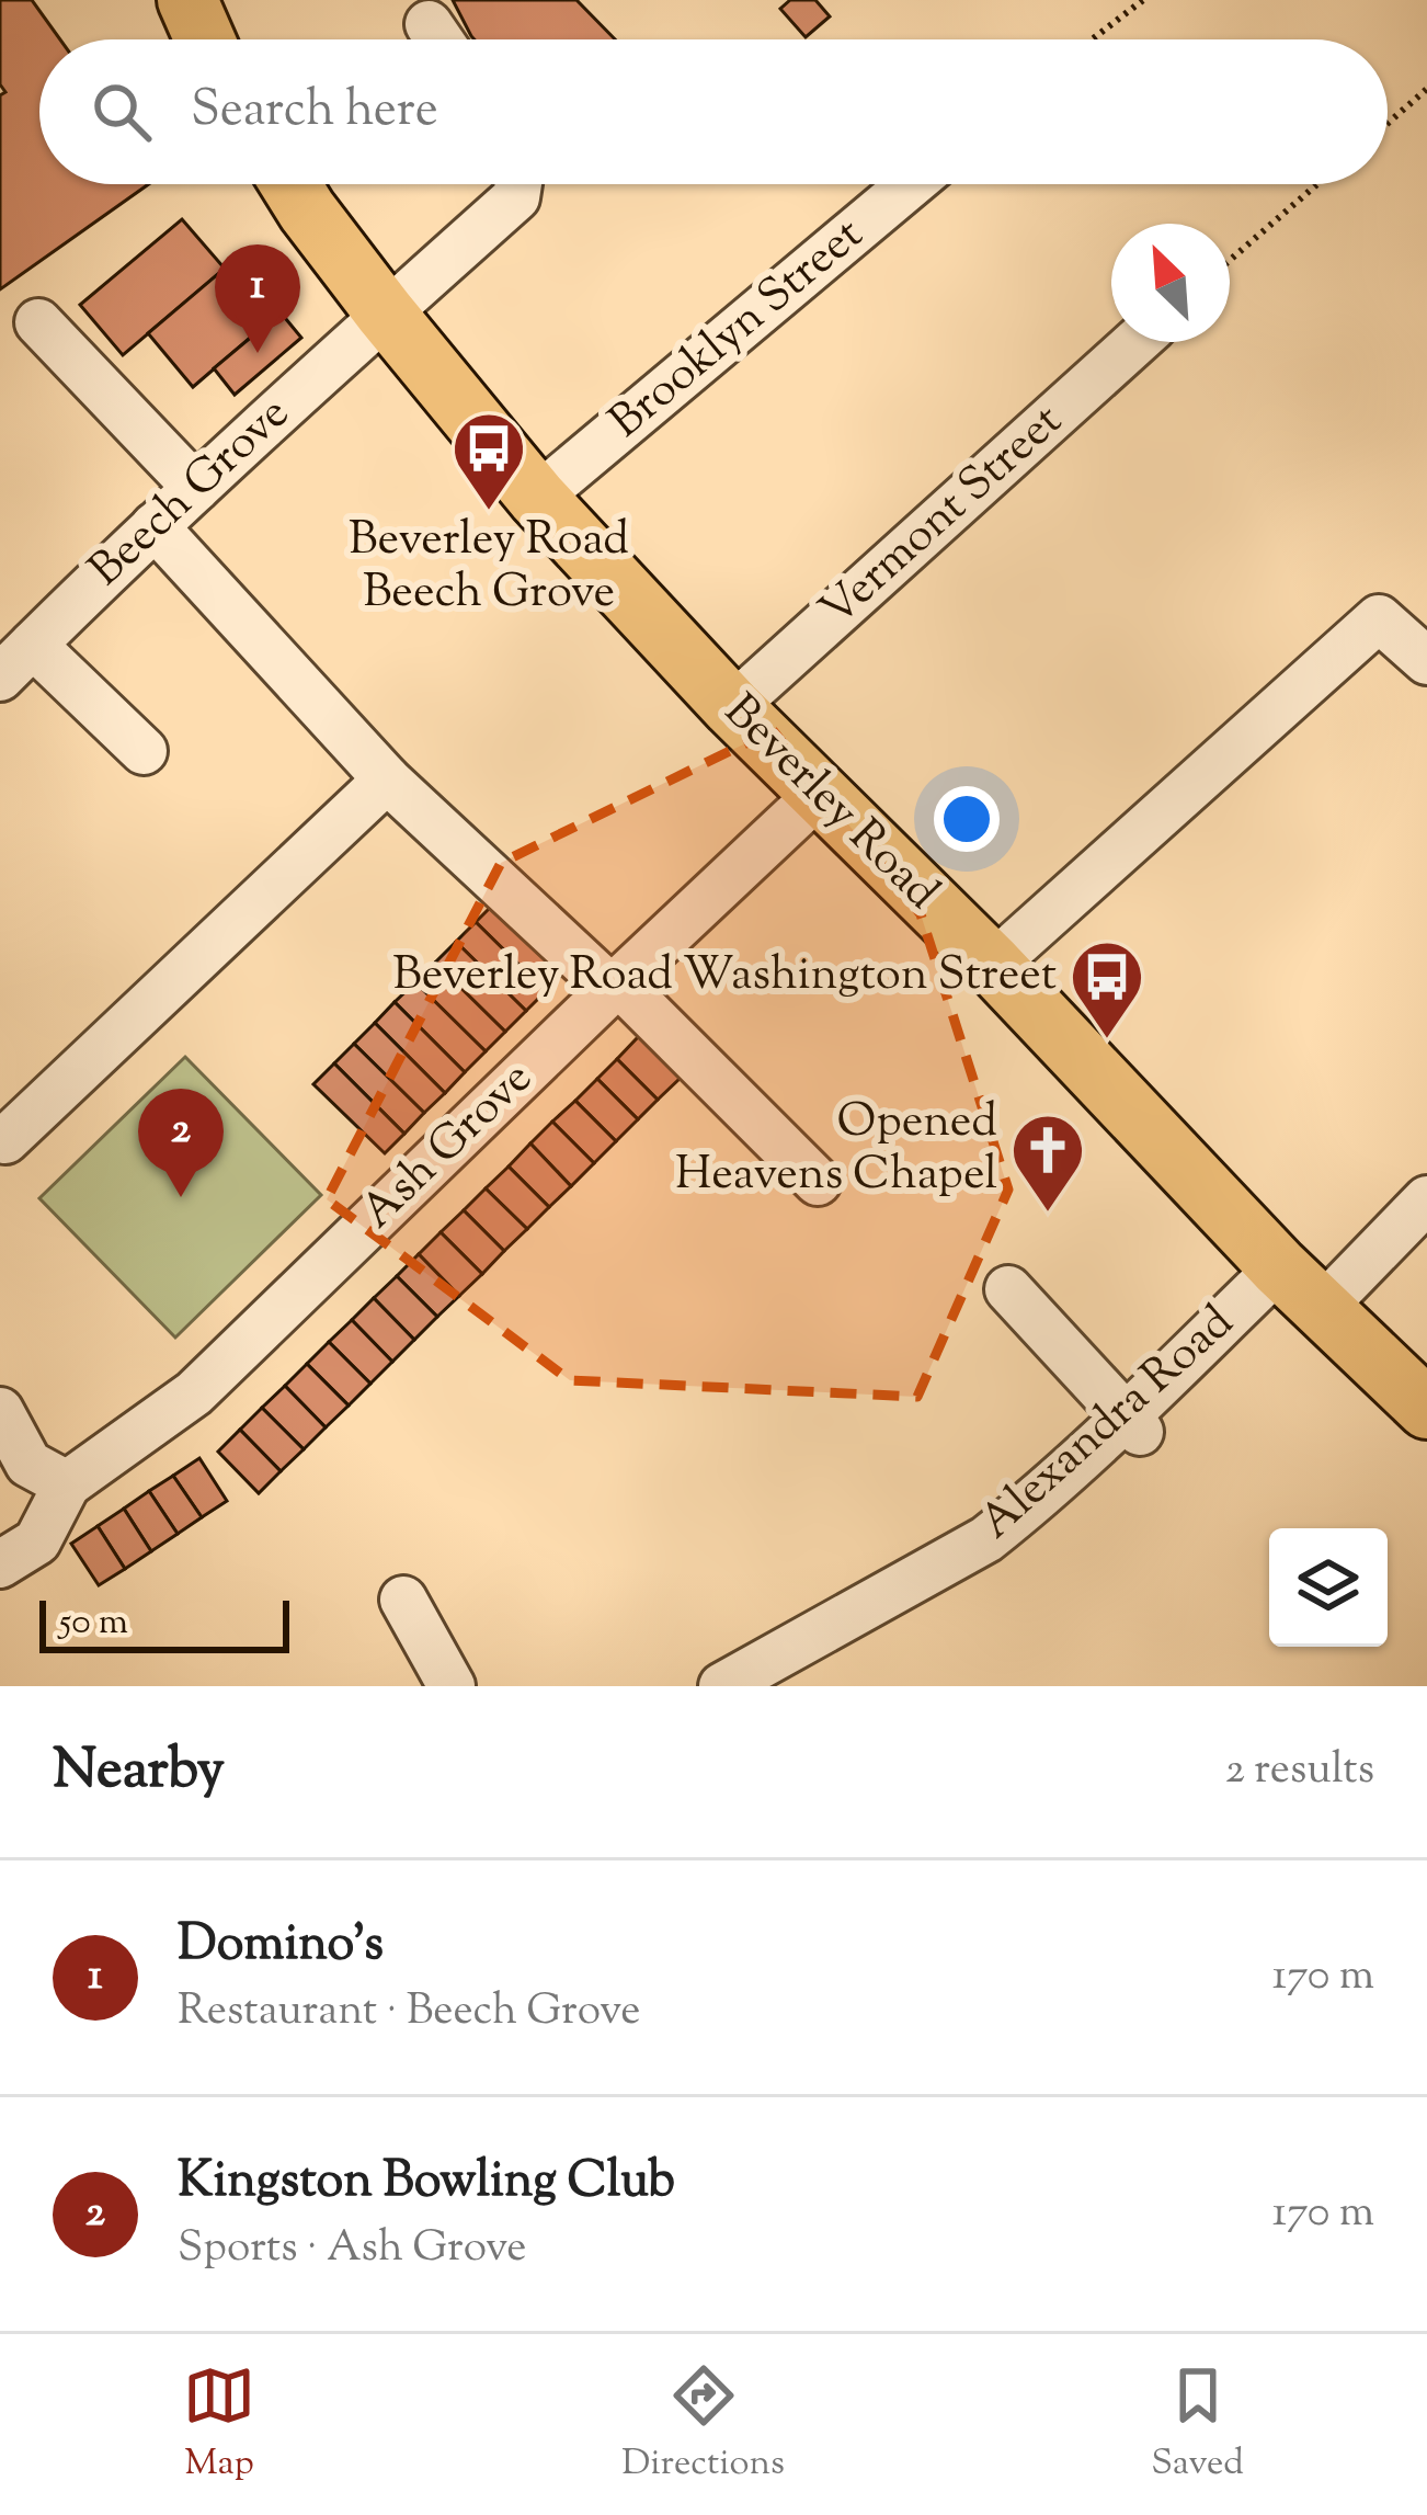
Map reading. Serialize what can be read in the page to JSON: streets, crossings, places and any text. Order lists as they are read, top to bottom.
{
  "streets": {
    "main road": ["Beverley Road"],
    "street": [
      "Brooklyn Street",
      "Beech Grove",
      "Vermont Street",
      "Ash Grove",
      "Alexandra Road"
    ]
  },
  "crossings": [
    ["Brooklyn Street", "Beverley Road"],
    ["Beech Grove", "Beverley Road"],
    ["Vermont Street", "Beverley Road"],
    ["Beverley Road", "Ash Grove"],
    ["Beverley Road", "Alexandra Road"]
  ],
  "places": {
    "bus stop": ["Beverley Road Beech Grove", "Beverley Road Washington Street"],
    "church": ["Opened Heavens Chapel"]
  },
  "scale_bar": "50 m",
  "north": "top left",
  "page": {
    "search": "Search here",
    "pins": ["1", "2"],
    "scale": "50 m",
    "heading": ["Nearby", "2 results"],
    "list": [
      {
        "mark": "1",
        "name": "Domino's",
        "note": "Restaurant · Beech Grove",
        "value": "170 m"
      },
      {
        "mark": "2",
        "name": "Kingston Bowling Club",
        "note": "Sports · Ash Grove",
        "value": "170 m"
      }
    ],
    "nav": ["Map", "Directions", "Saved"]
  }
}
